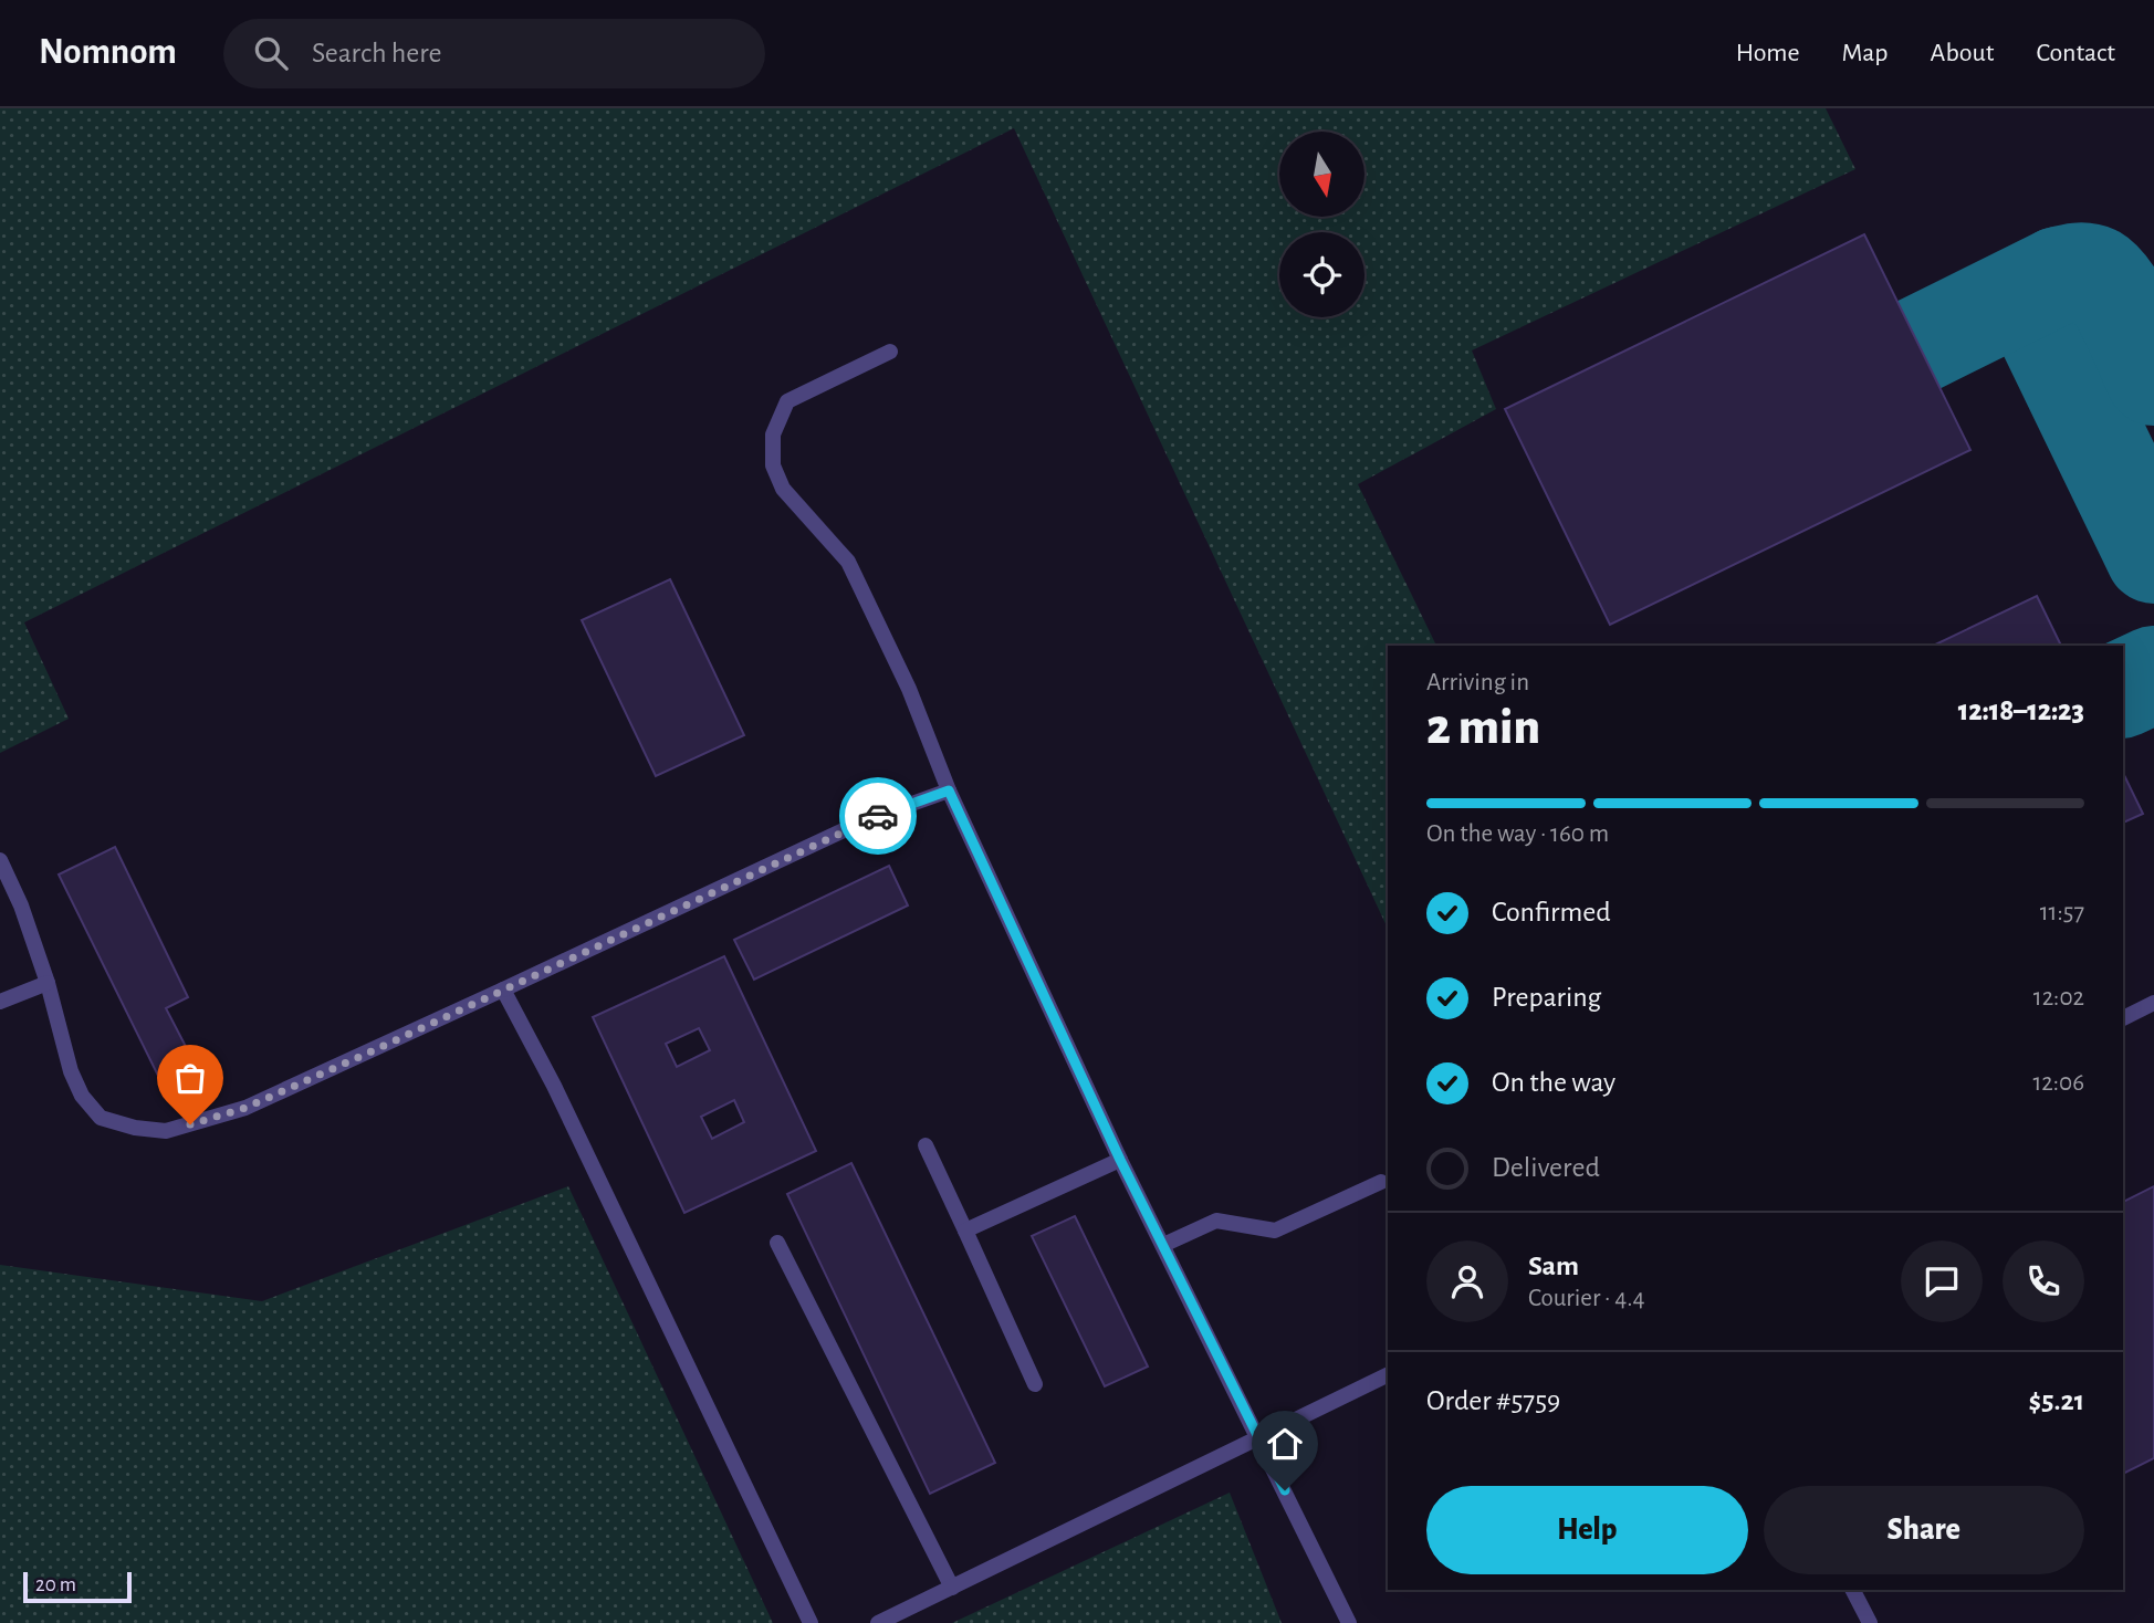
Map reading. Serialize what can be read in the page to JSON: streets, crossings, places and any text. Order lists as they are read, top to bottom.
{
  "scale_bar": "20 m",
  "north": "bottom",
  "page": {
    "header": "Nomnom",
    "search": "Search here",
    "nav": [
      "Home",
      "Map",
      "About",
      "Contact"
    ],
    "heading": ["2 min", "Arriving in", "12:18–12:23"],
    "panel": [
      "Sam",
      "Courier · 4.4",
      "Order #5759",
      "$5.21"
    ],
    "bar": "On the way · 160 m",
    "list": [
      ["Confirmed", "11:57"],
      ["Preparing", "12:02"],
      ["On the way", "12:06"],
      "Delivered"
    ],
    "buttons": ["Help", "Share"],
    "scale": "20 m"
  }
}
